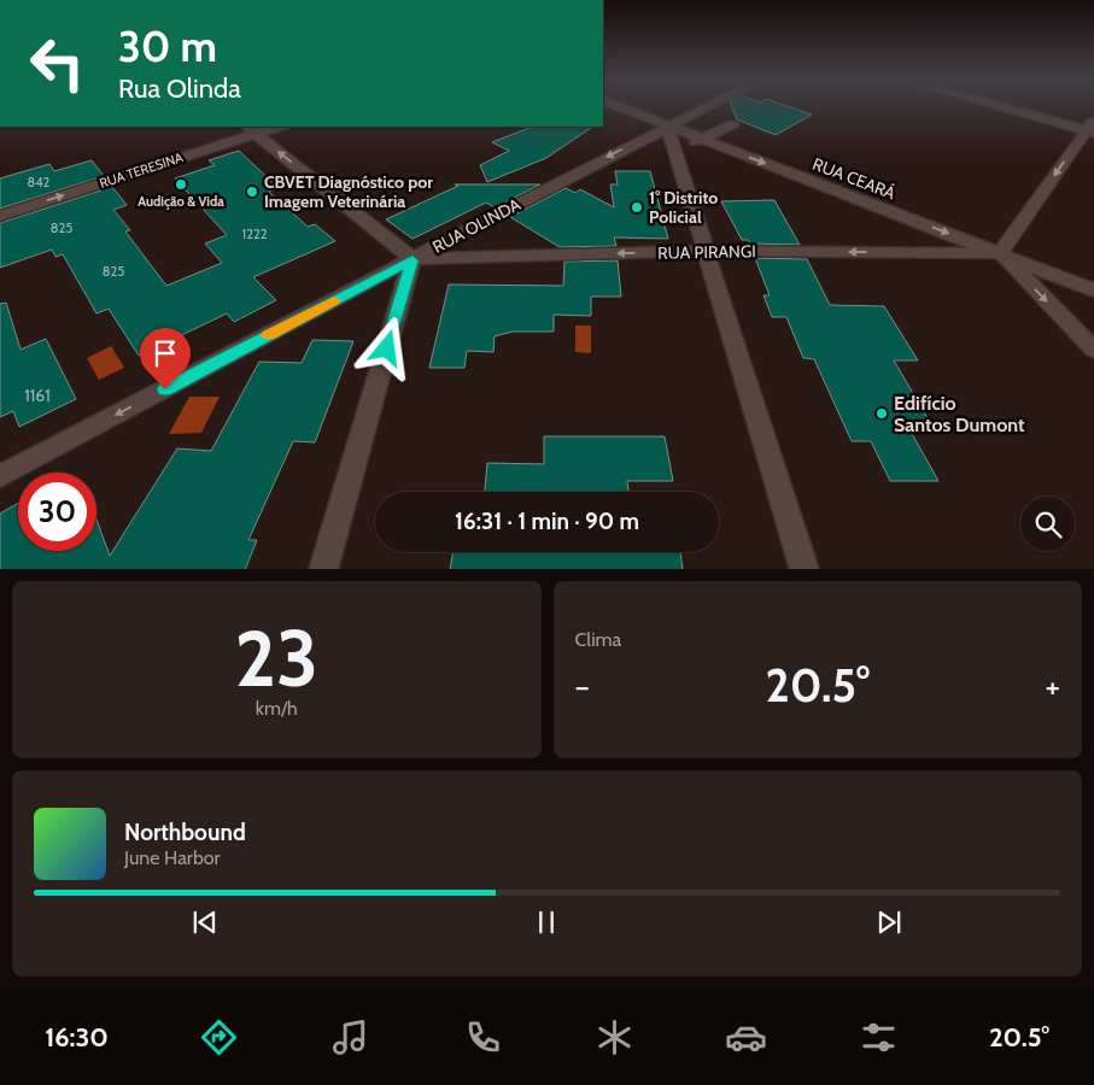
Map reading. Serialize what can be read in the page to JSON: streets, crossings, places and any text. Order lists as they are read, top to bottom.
{
  "streets": {
    "street": [
      "RUA TERESINA",
      "RUA CEARÁ",
      "RUA OLINDA",
      "RUA PIRANGI"
    ]
  },
  "crossings": [
    ["RUA CEARÁ", "RUA OLINDA"],
    ["RUA CEARÁ", "RUA PIRANGI"],
    ["RUA OLINDA", "RUA PIRANGI"]
  ],
  "one_way": [
    "RUA TERESINA",
    "RUA CEARÁ",
    "RUA OLINDA",
    "RUA PIRANGI"
  ],
  "places": [
    "Audição & Vida",
    "CBVET Diagnóstico por Imagem Veterinária",
    "1° Distrito Policial",
    "Edifício Santos Dumont"
  ],
  "house_numbers": [
    "842",
    "825",
    "1222",
    "825",
    "1161"
  ],
  "page": {
    "turn": ["30 m", "Rua Olinda"],
    "limit": "30",
    "trip": "16:31 · 1 min · 90 m",
    "tile": [
      ["23", "km/h"],
      "Clima"
    ],
    "heat": ["−", "20.5°", "+"],
    "song": ["Northbound", "June Harbor"],
    "tabs": ["16:30", "20.5°"]
  }
}
